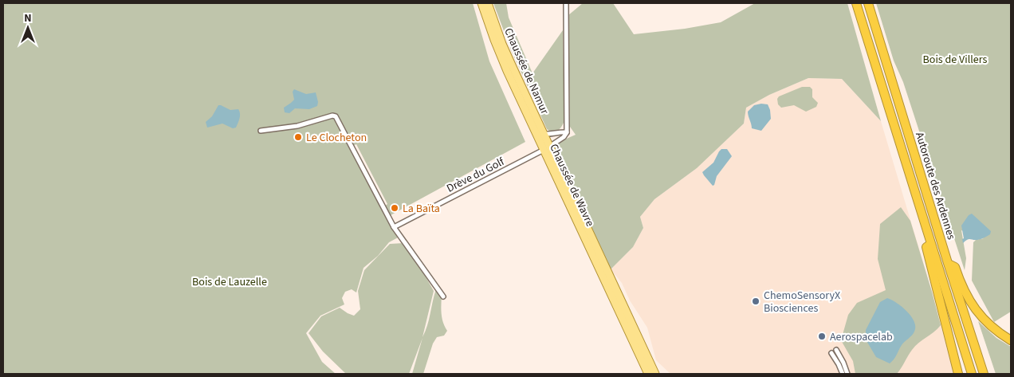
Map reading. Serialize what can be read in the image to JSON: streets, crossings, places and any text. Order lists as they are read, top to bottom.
{
  "streets": {
    "highway": ["Autoroute des Ardennes"],
    "main road": ["Chaussée de Namur", "Chaussée de Wavre"],
    "street": ["Drève du Golf"]
  },
  "crossings": [
    ["Chaussée de Namur", "Drève du Golf"],
    ["Chaussée de Namur", "Chaussée de Wavre"],
    ["Drève du Golf", "Chaussée de Wavre"]
  ],
  "parks": ["Bois de Villers", "Bois de Lauzelle"],
  "places": [
    "Le Clocheton",
    "La Baïta",
    "ChemoSensoryX Biosciences",
    "Aerospacelab"
  ],
  "north": "top"
}
